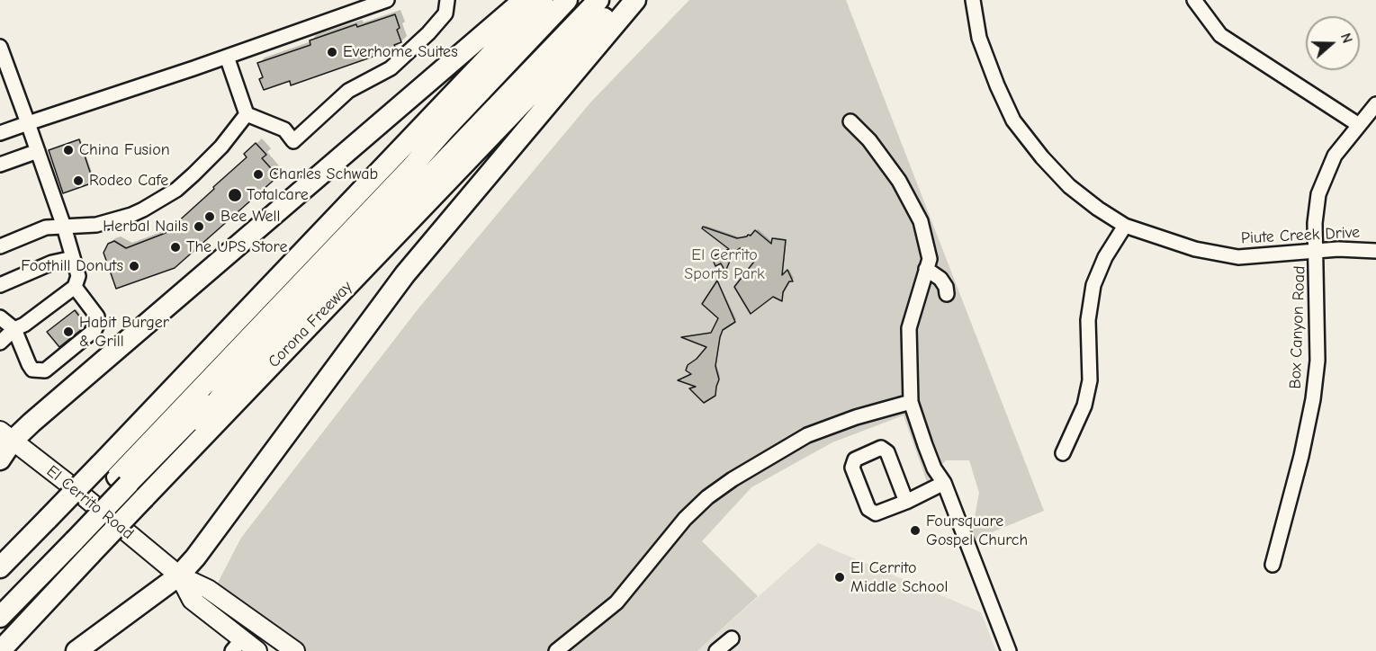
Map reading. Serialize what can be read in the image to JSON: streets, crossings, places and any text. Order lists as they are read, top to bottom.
{
  "streets": {
    "highway": ["Corona Freeway"],
    "main road": ["El Cerrito Road"],
    "street": ["Piute Creek Drive", "Box Canyon Road"]
  },
  "crossings": [
    ["Piute Creek Drive", "Box Canyon Road"]
  ],
  "parks": ["El Cerrito Sports Park"],
  "places": [
    "Everhome Suites",
    "China Fusion",
    "Charles Schwab",
    "Rodeo Cafe",
    "Totalcare",
    "Bee Well",
    "Herbal Nails",
    "The UPS Store",
    "Foothill Donuts",
    "Habit Burger & Grill",
    "Foursquare Gospel Church",
    "El Cerrito Middle School"
  ],
  "north": "right"
}
